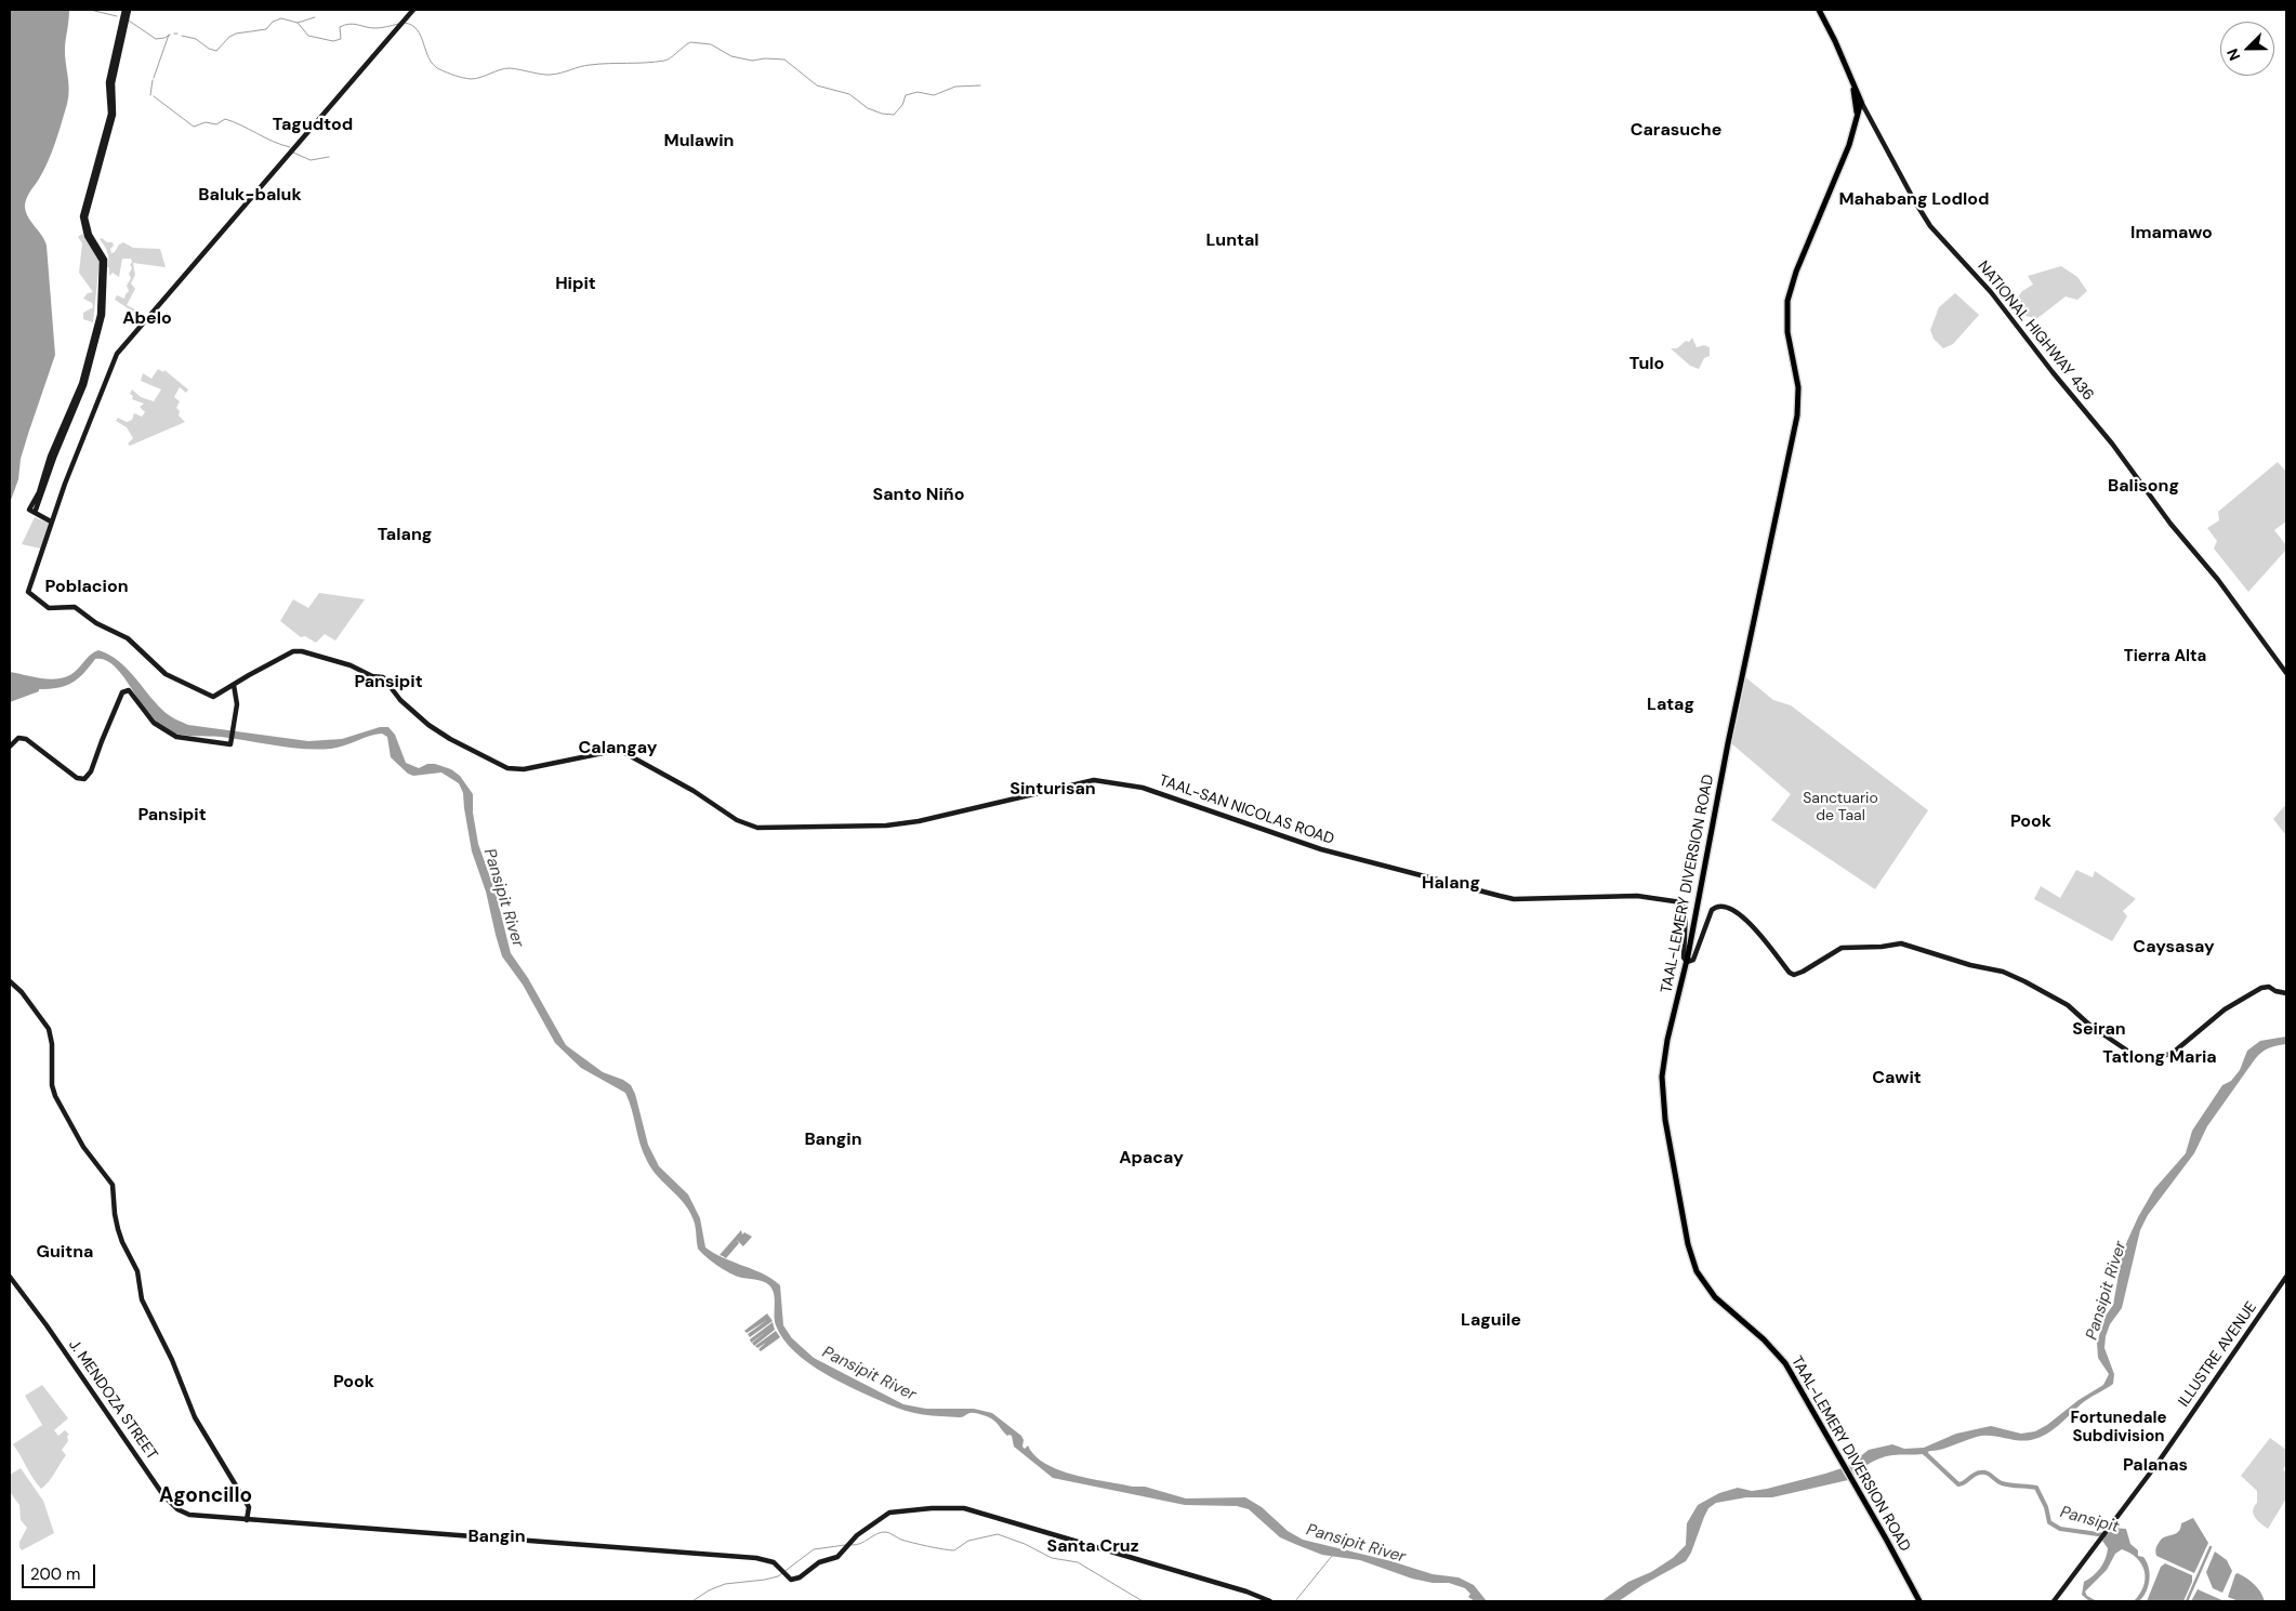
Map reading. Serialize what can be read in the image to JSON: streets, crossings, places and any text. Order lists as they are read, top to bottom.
{
  "streets": {
    "main road": [
      "NATIONAL HIGHWAY 436",
      "TAAL-SAN NICOLAS ROAD",
      "TAAL-LEMERY DIVERSION ROAD",
      "ILLUSTRE AVENUE",
      "J. MENDOZA STREET"
    ]
  },
  "crossings": [
    ["NATIONAL HIGHWAY 436", "TAAL-LEMERY DIVERSION ROAD"],
    ["TAAL-SAN NICOLAS ROAD", "TAAL-LEMERY DIVERSION ROAD"]
  ],
  "districts": [
    "Tagudtod",
    "Carasuche",
    "Mulawin",
    "Baluk-baluk",
    "Mahabang Lodlod",
    "Imamawo",
    "Luntal",
    "Hipit",
    "Abelo",
    "Tulo",
    "Balisong",
    "Santo Niño",
    "Talang",
    "Poblacion",
    "Tierra Alta",
    "Pansipit",
    "Latag",
    "Calangay",
    "Sinturisan",
    "Pansipit",
    "Pook",
    "Halang",
    "Caysasay",
    "Seiran",
    "Tatlong Maria",
    "Cawit",
    "Bangin",
    "Apacay",
    "Guitna",
    "Laguile",
    "Pook",
    "Fortunedale Subdivision",
    "Palanas",
    "Agoncillo",
    "Bangin",
    "Santa Cruz"
  ],
  "water": ["Pansipit River", "Pansipit"],
  "parks": ["Sanctuario de Taal"],
  "scale_bar": "200 m",
  "north": "bottom left"
}
